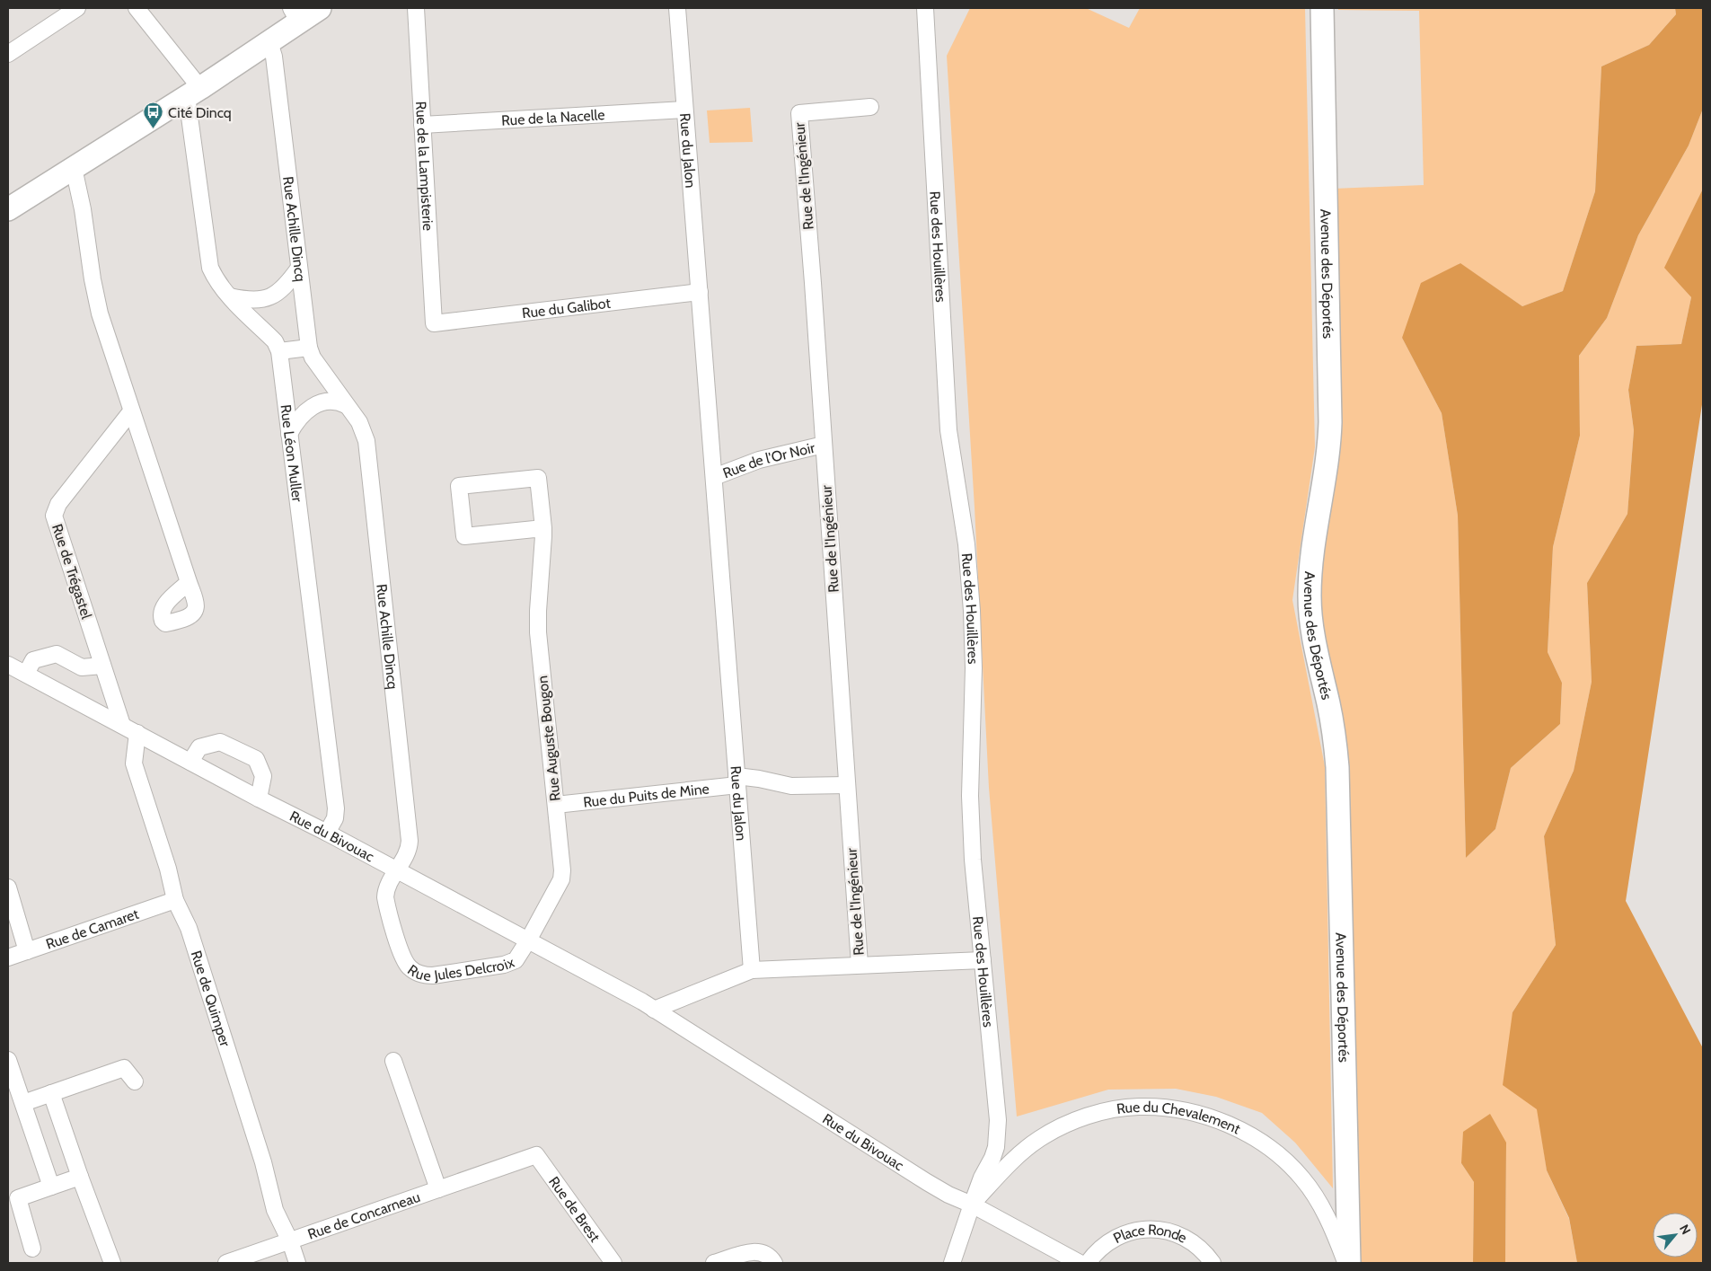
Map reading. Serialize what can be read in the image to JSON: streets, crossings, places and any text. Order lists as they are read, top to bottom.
{
  "streets": {
    "street": [
      "Rue de la Nacelle",
      "Rue du Jalon",
      "Rue de la Lampisterie",
      "Rue de l'Ingénieur",
      "Rue Achille Dincq",
      "Rue des Houillères",
      "Avenue des Déportés",
      "Rue du Galibot",
      "Rue Léon Muller",
      "Rue de l'Or Noir",
      "Rue de Trégastel",
      "Rue Auguste Bougon",
      "Rue du Puits de Mine",
      "Rue du Bivouac",
      "Rue de Camaret",
      "Rue Jules Delcroix",
      "Rue de Quimper",
      "Rue du Chevalement",
      "Rue de Brest",
      "Rue de Concarneau",
      "Place Ronde"
    ]
  },
  "crossings": [
    ["Rue de la Nacelle", "Rue du Jalon"],
    ["Rue de la Nacelle", "Rue de la Lampisterie"],
    ["Rue du Jalon", "Rue du Galibot"],
    ["Rue du Jalon", "Rue de l'Or Noir"],
    ["Rue du Jalon", "Rue du Puits de Mine"],
    ["Rue de la Lampisterie", "Rue du Galibot"],
    ["Rue de l'Ingénieur", "Rue de l'Or Noir"],
    ["Rue de l'Ingénieur", "Rue du Puits de Mine"],
    ["Rue Achille Dincq", "Rue du Bivouac"],
    ["Rue Achille Dincq", "Rue Jules Delcroix"],
    ["Rue des Houillères", "Rue du Bivouac"],
    ["Rue des Houillères", "Rue du Chevalement"],
    ["Avenue des Déportés", "Rue du Chevalement"],
    ["Rue Léon Muller", "Rue du Bivouac"],
    ["Rue de Trégastel", "Rue du Bivouac"],
    ["Rue Auguste Bougon", "Rue du Puits de Mine"],
    ["Rue Auguste Bougon", "Rue du Bivouac"],
    ["Rue Auguste Bougon", "Rue Jules Delcroix"],
    ["Rue du Bivouac", "Rue Jules Delcroix"],
    ["Rue du Bivouac", "Rue de Quimper"],
    ["Rue du Bivouac", "Rue du Chevalement"],
    ["Rue de Camaret", "Rue de Quimper"],
    ["Rue de Quimper", "Rue de Concarneau"],
    ["Rue de Brest", "Rue de Concarneau"]
  ],
  "places": {
    "bus stop": ["Cité Dincq"]
  },
  "north": "top right"
}
